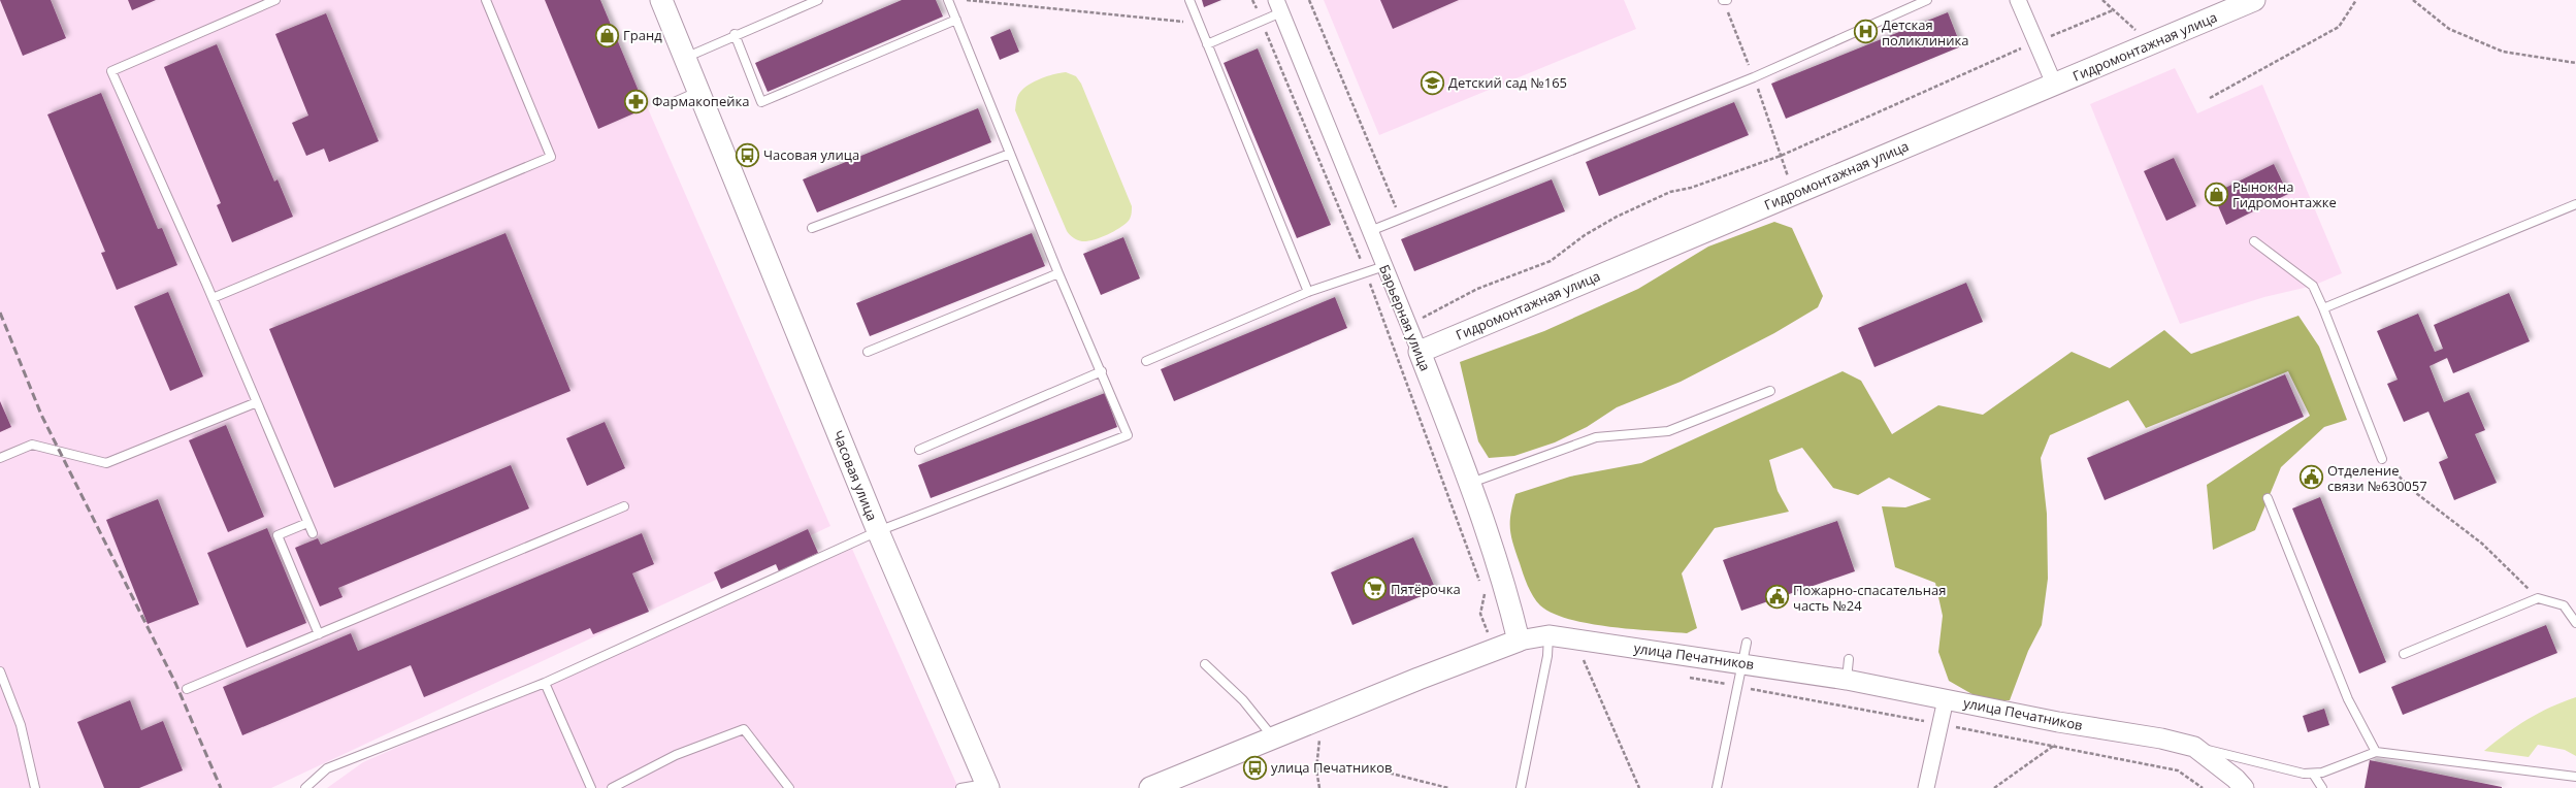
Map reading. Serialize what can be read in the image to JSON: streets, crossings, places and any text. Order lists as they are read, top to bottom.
{
  "streets": {
    "main road": [
      "Гидромонтажная улица",
      "Барьерная улица",
      "Часовая улица",
      "улица Печатников"
    ]
  },
  "crossings": [
    ["Гидромонтажная улица", "Барьерная улица"],
    ["Барьерная улица", "улица Печатников"]
  ],
  "places": {
    "hospital": ["Детская поликлиника"],
    "shop": ["Гранд", "Рынок на Гидромонтажке"],
    "school or university": ["Детский сад №165"],
    "pharmacy": ["Фармакопейка"],
    "bus stop": ["Часовая улица", "улица Печатников"],
    "public building": ["Отделение связи №630057", "Пожарно-спасательная часть №24"],
    "supermarket": ["Пятёрочка"]
  }
}
